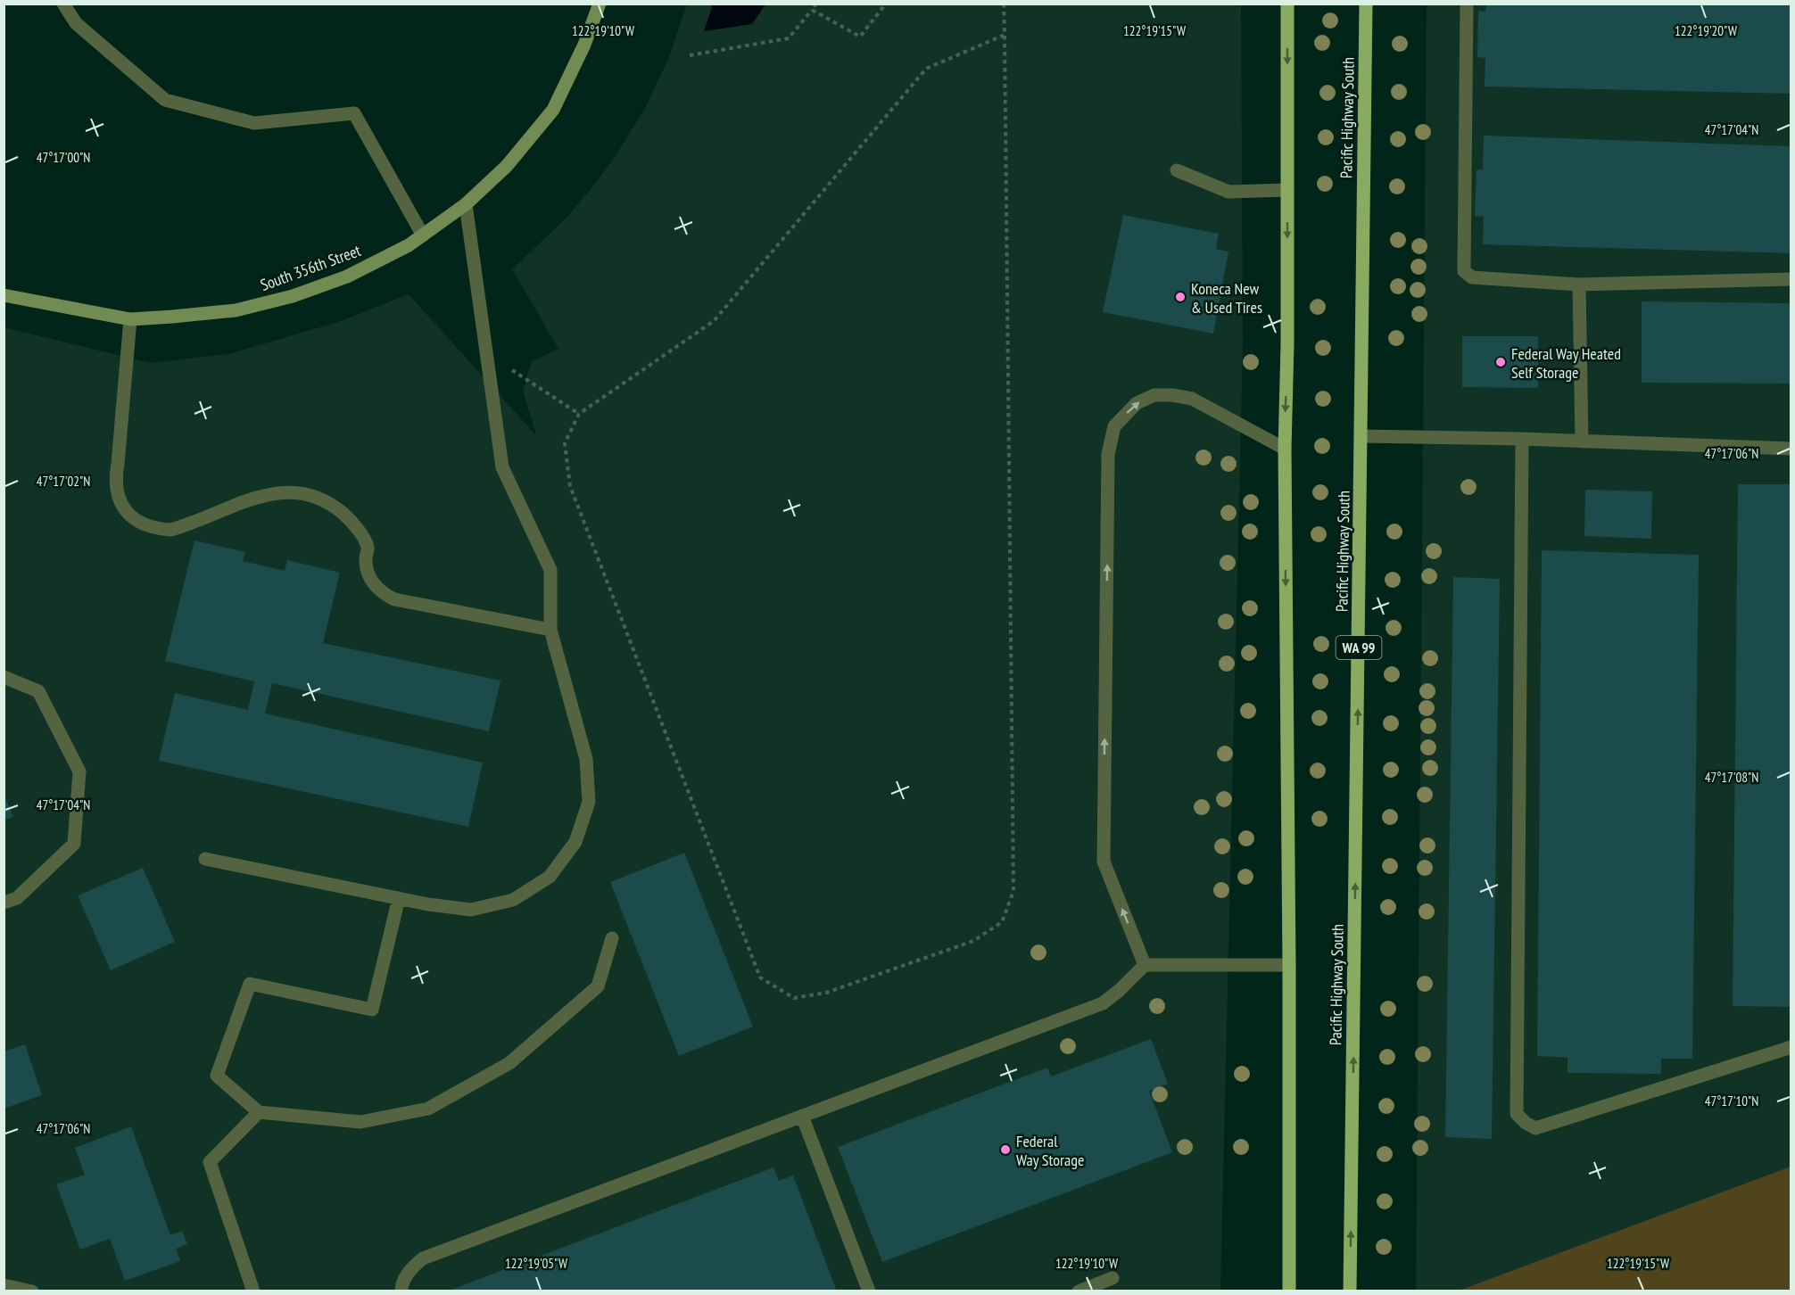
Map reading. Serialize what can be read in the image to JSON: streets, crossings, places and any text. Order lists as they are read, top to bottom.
{
  "streets": {
    "main road": ["Pacific Highway South", "South 356th Street", "WA 99"]
  },
  "places": ["Koneca New & Used Tires", "Federal Way Heated Self Storage", "Federal Way Storage"],
  "coordinates": [
    "122°19'10\"W",
    "122°19'15\"W",
    "122°19'20\"W",
    "47°17'04\"N",
    "47°17'00\"N",
    "47°17'06\"N",
    "47°17'02\"N",
    "47°17'08\"N",
    "47°17'10\"N",
    "122°19'05\"W"
  ]
}
